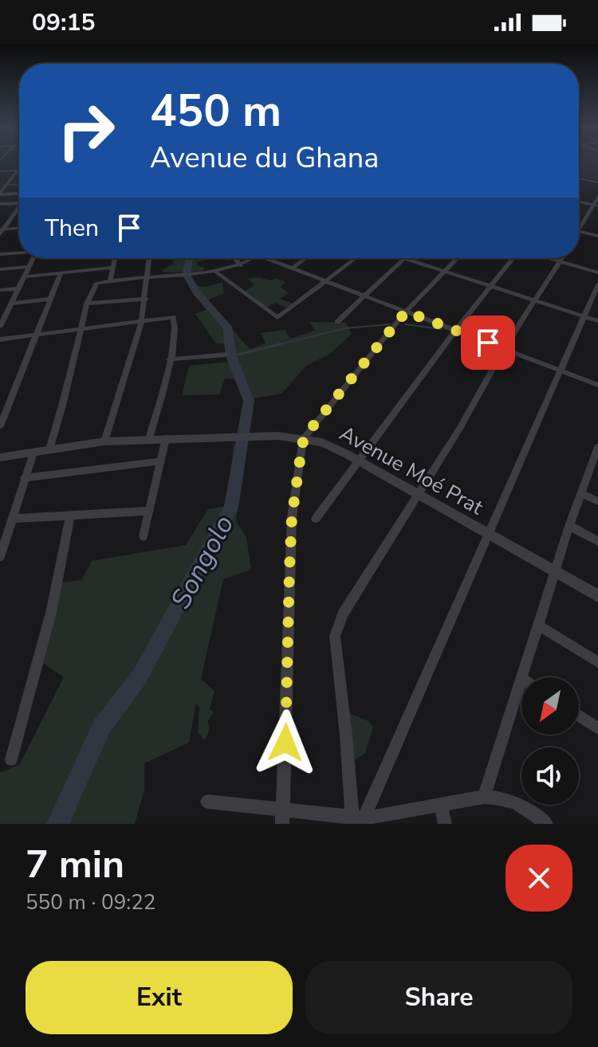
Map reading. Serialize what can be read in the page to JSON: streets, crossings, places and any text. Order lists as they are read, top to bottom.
{
  "streets": {
    "street": ["Avenue Moé Prat"]
  },
  "water": ["Songolo"],
  "north": "bottom left",
  "page": {
    "status": "09:15",
    "turn": ["450 m", "Avenue du Ghana"],
    "then": "Then",
    "heading": ["7 min", "550 m · 09:22"],
    "buttons": ["Exit", "Share"]
  }
}
